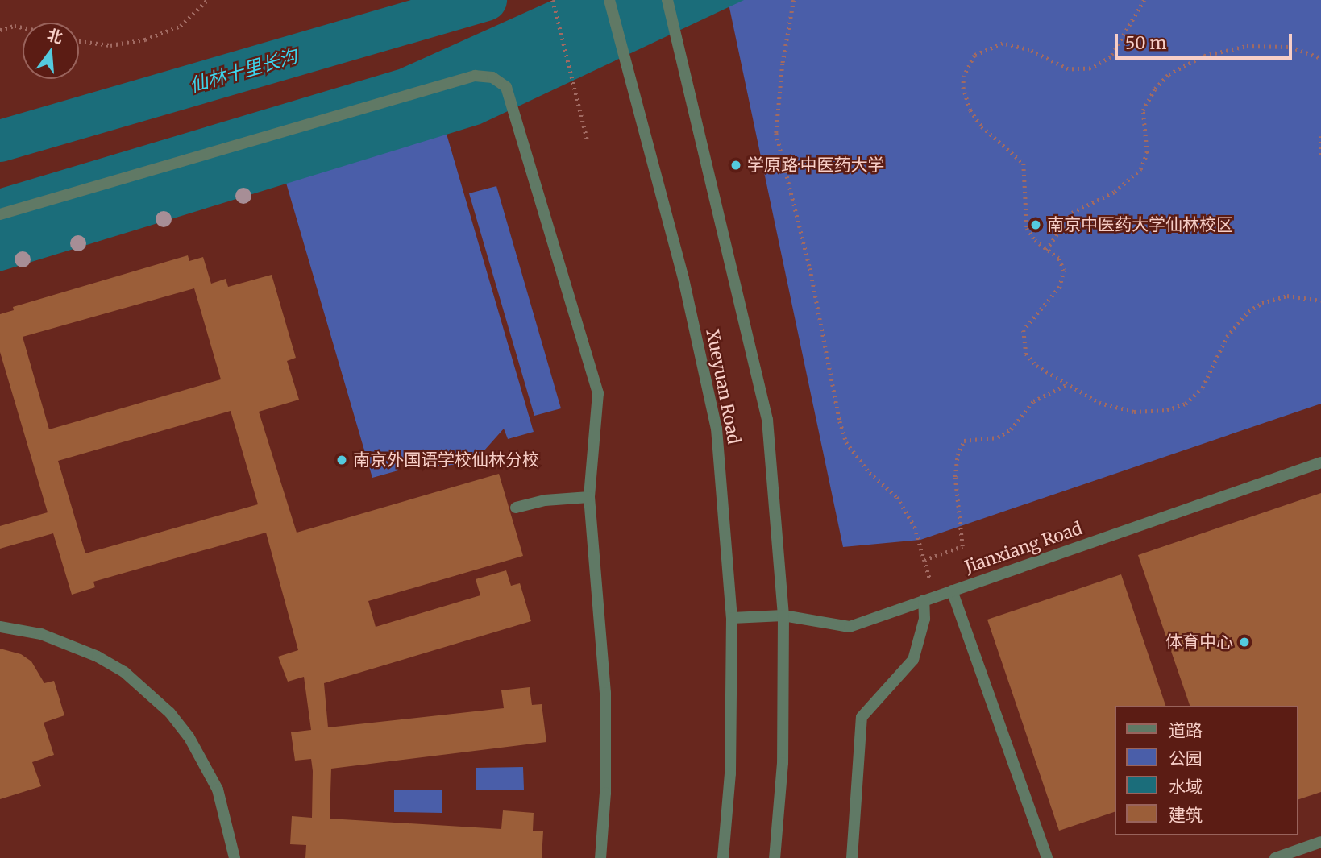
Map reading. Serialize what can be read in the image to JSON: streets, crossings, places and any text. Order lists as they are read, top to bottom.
{
  "streets": {
    "street": ["Xueyuan Road", "Jianxiang Road"]
  },
  "crossings": [
    ["Xueyuan Road", "Jianxiang Road"]
  ],
  "water": ["仙林十里长沟"],
  "places": [
    "学原路·中医药大学",
    "南京中医药大学仙林校区",
    "南京外国语学校仙林分校",
    "体育中心"
  ],
  "legend": [
    "道路",
    "公园",
    "水域",
    "建筑"
  ],
  "scale_bar": "50 m",
  "north": "top"
}
